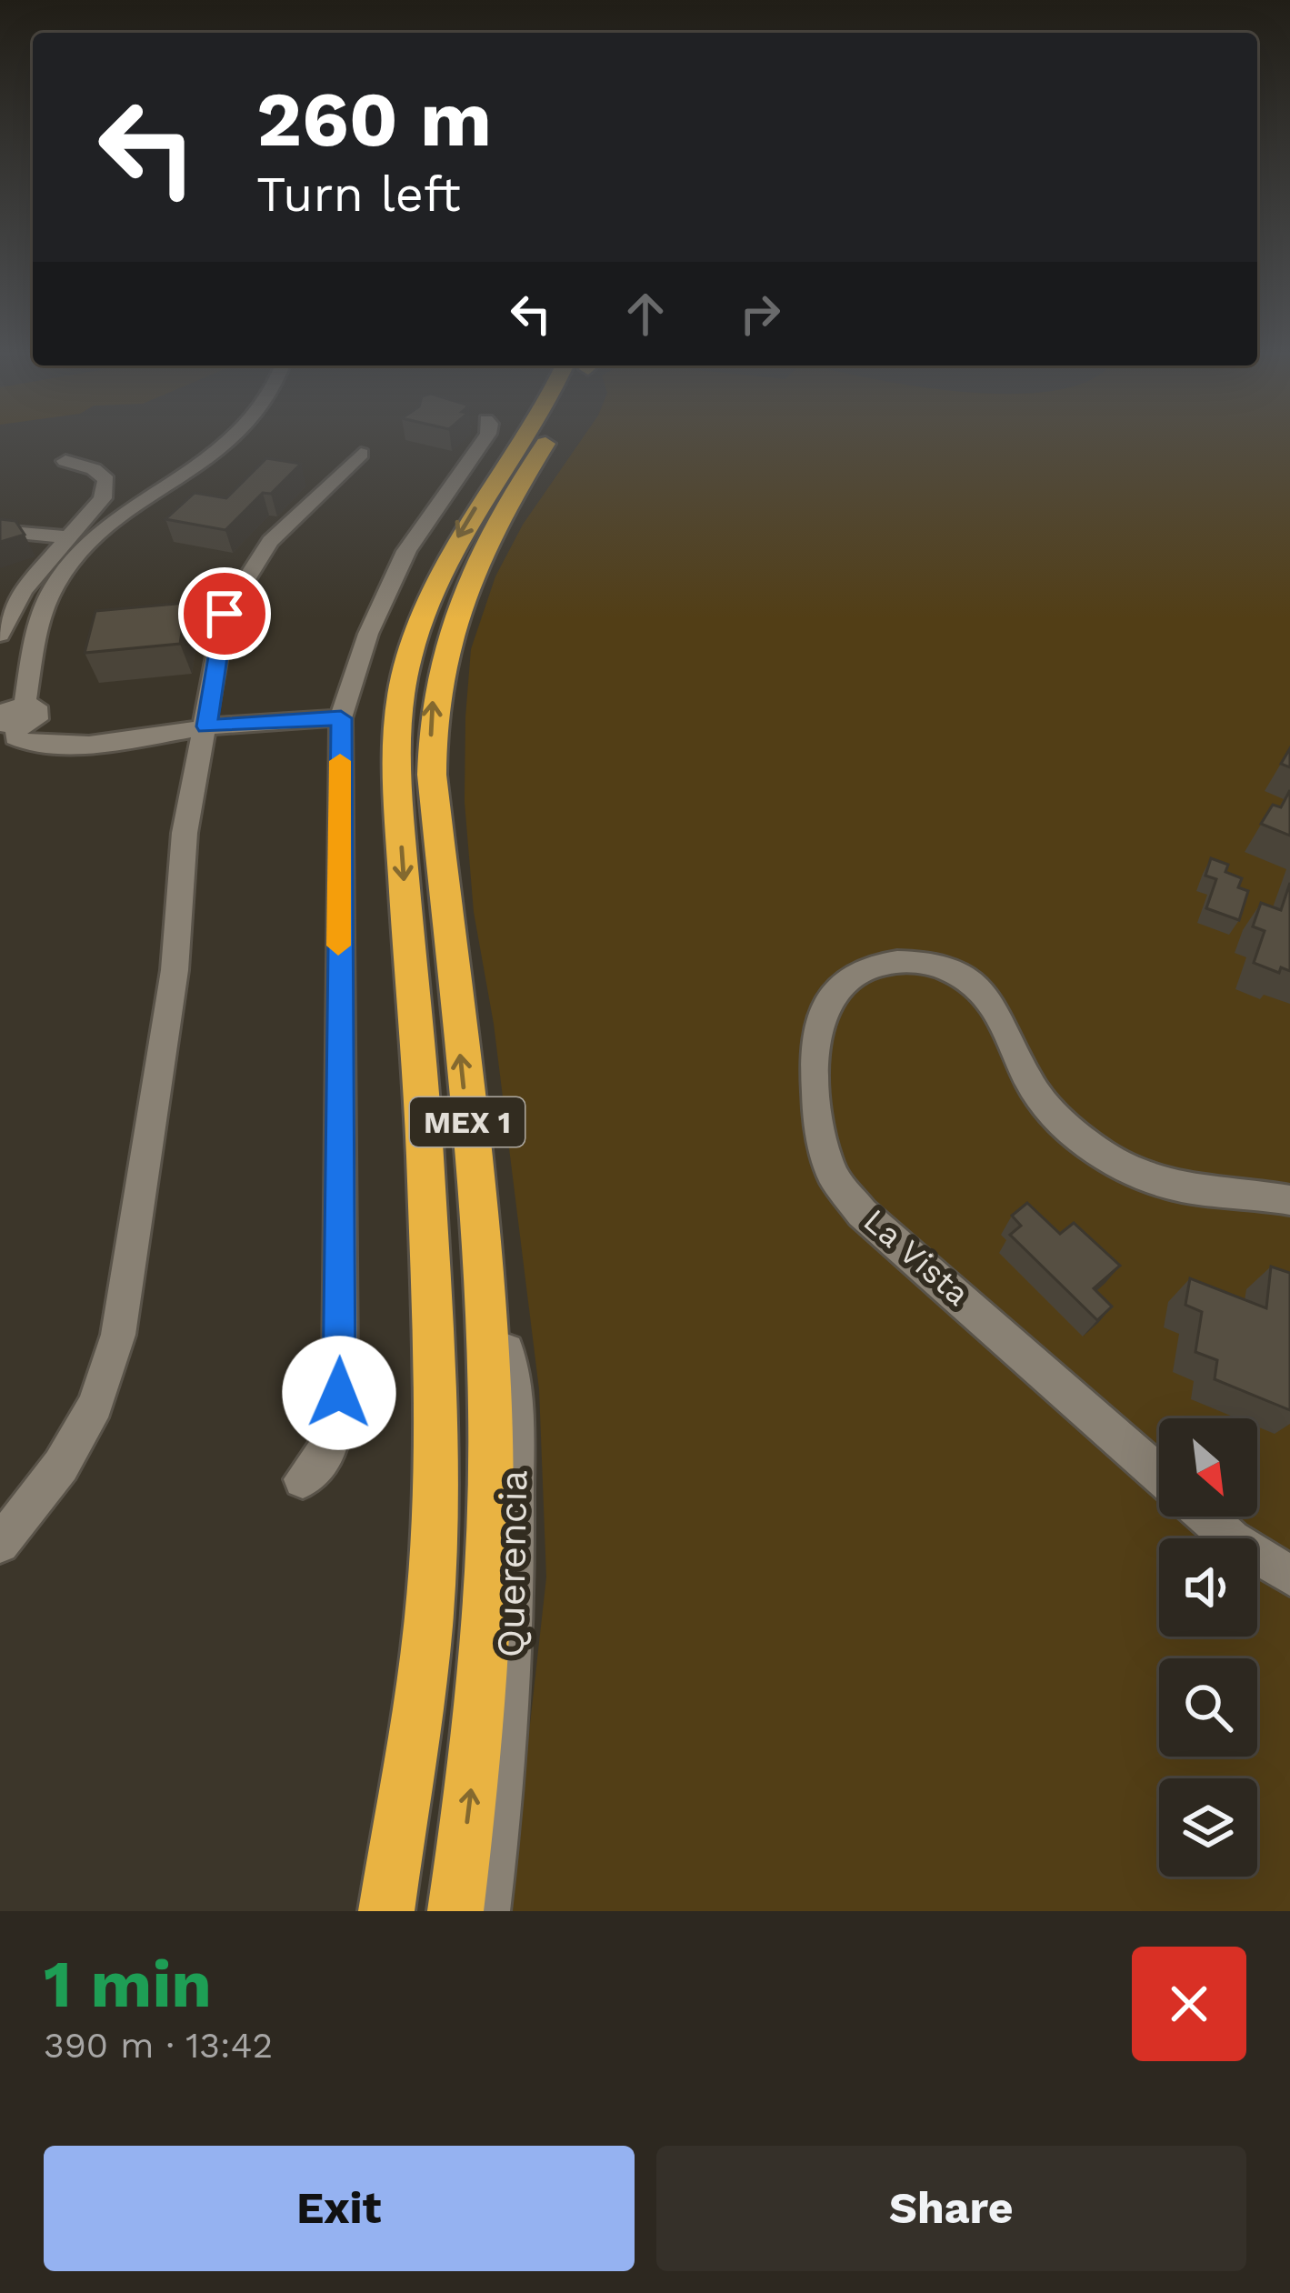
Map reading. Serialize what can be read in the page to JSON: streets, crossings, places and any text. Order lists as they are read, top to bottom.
{
  "streets": {
    "highway": ["MEX 1"],
    "street": ["La Vista", "Querencia"]
  },
  "crossings": [
    ["MEX 1", "Querencia"]
  ],
  "north": "bottom right",
  "page": {
    "turn": ["260 m", "Turn left"],
    "heading": ["1 min", "390 m · 13:42"],
    "buttons": ["Exit", "Share"]
  }
}
